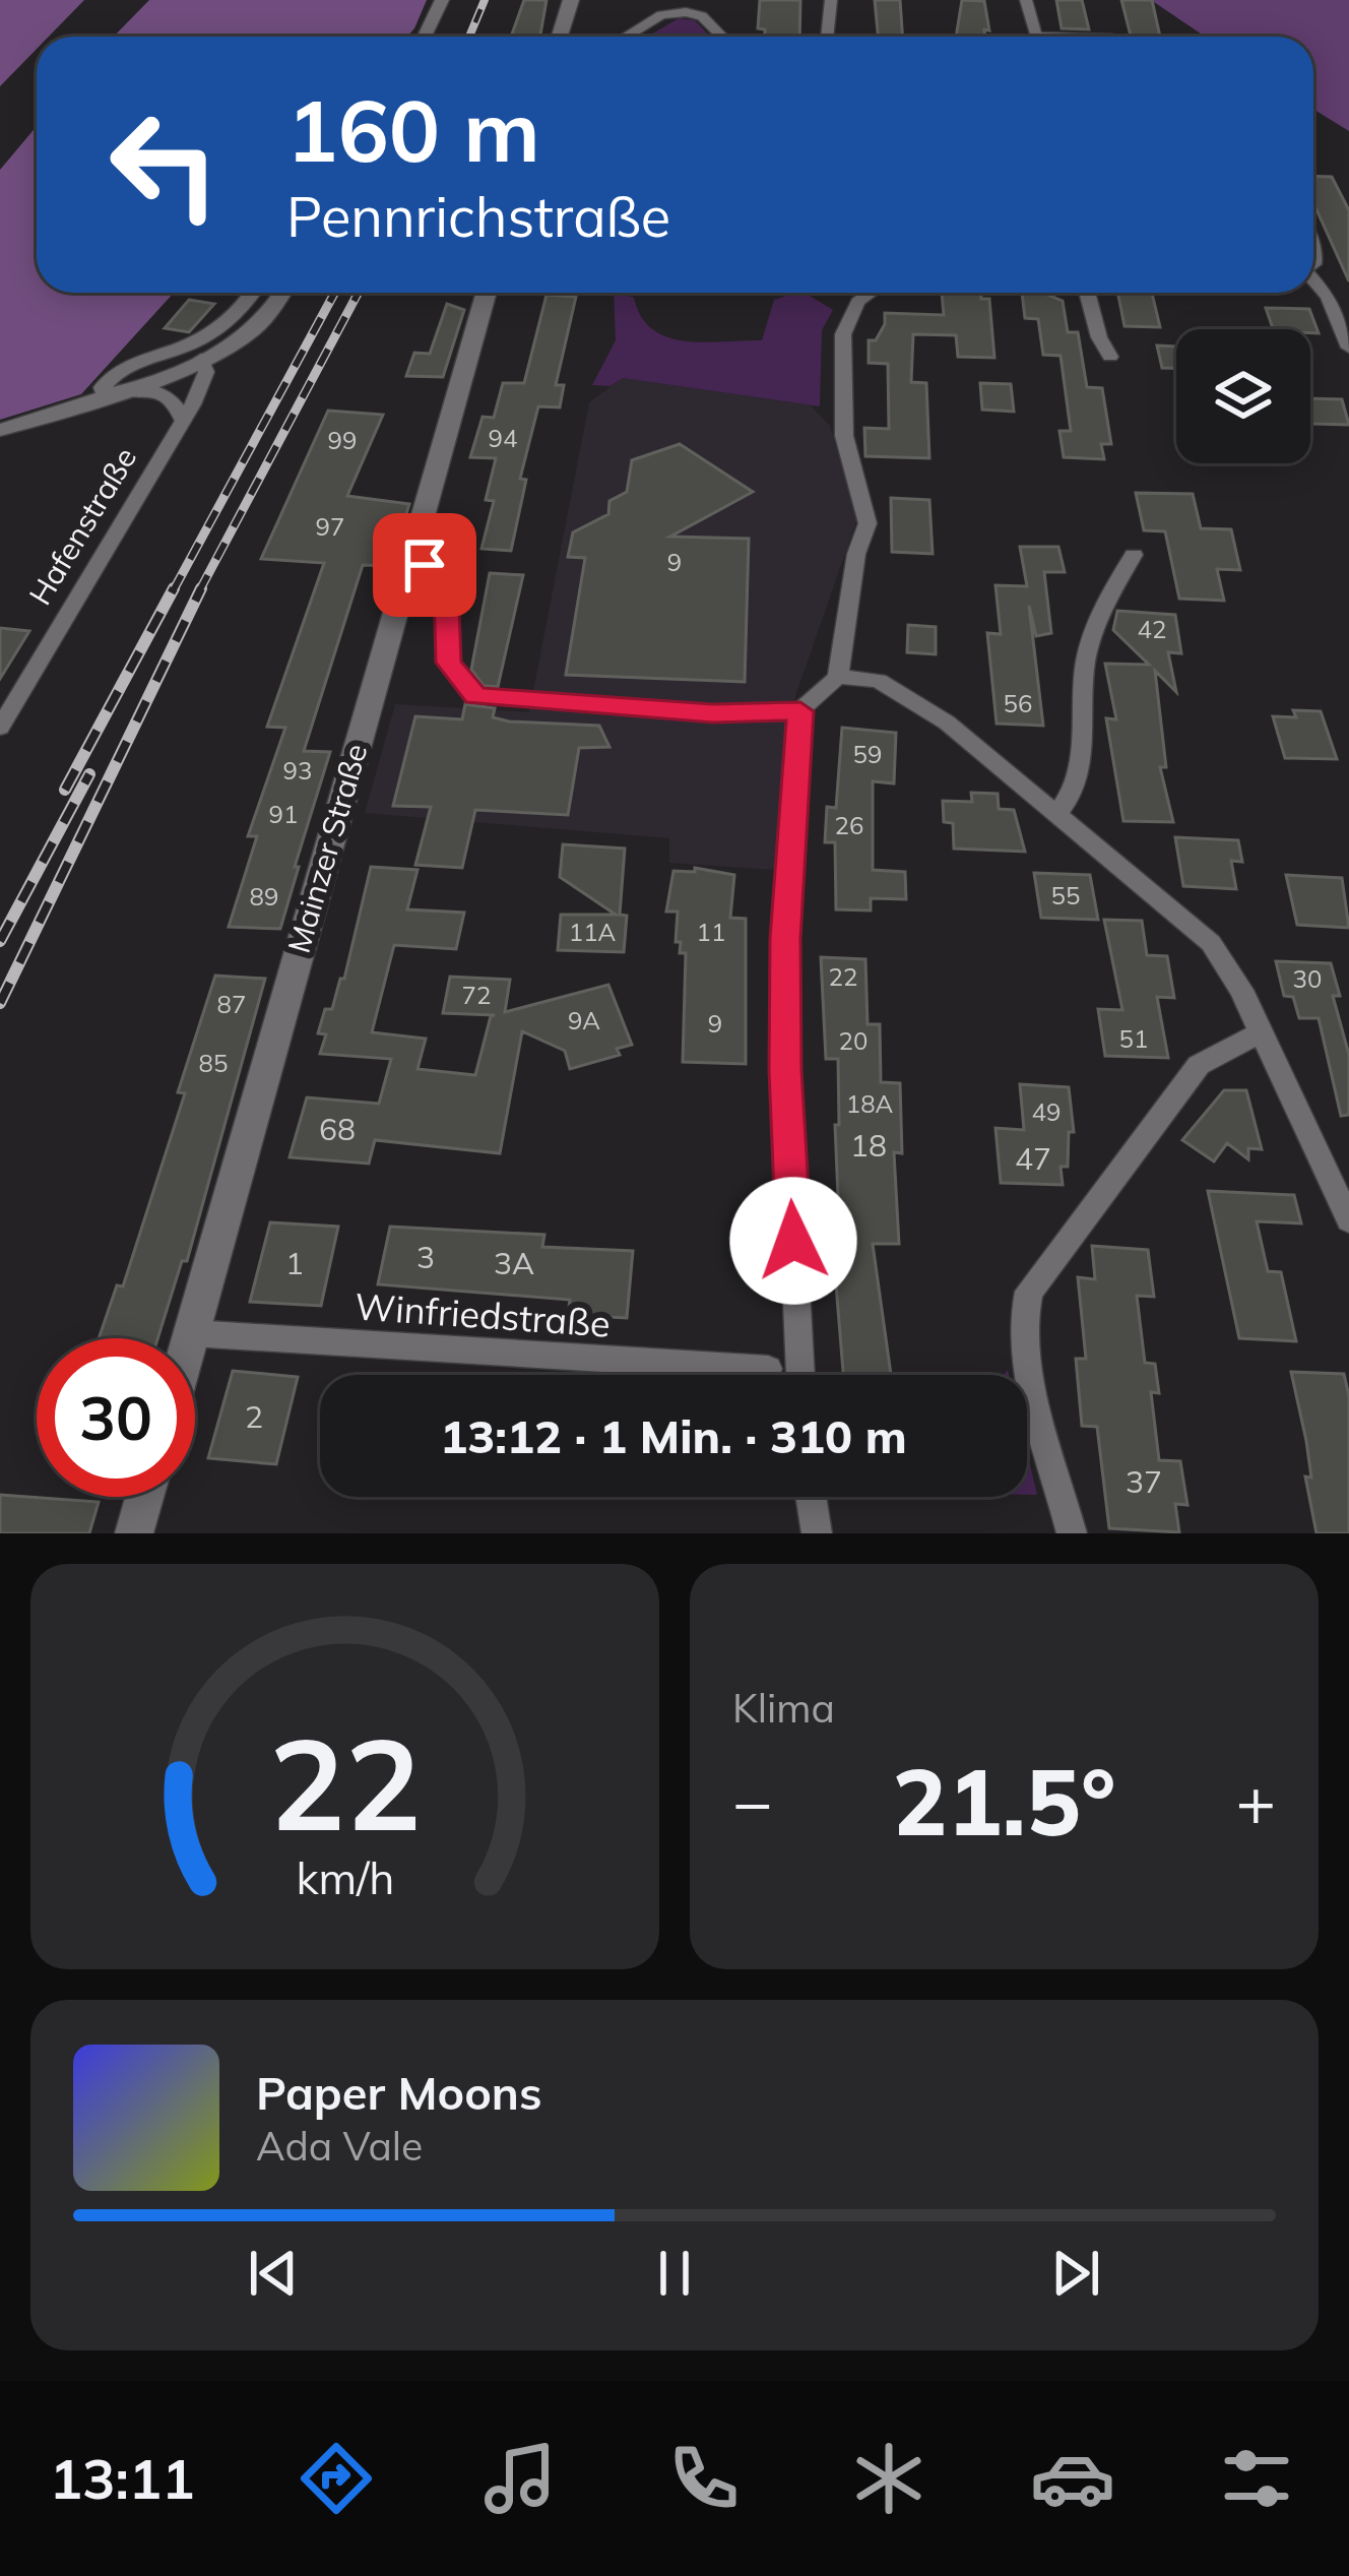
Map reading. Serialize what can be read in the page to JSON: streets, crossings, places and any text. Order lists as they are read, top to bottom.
{
  "streets": {
    "main road": ["Mainzer Straße"],
    "street": ["Hafenstraße", "Winfriedstraße"]
  },
  "crossings": [
    ["Mainzer Straße", "Winfriedstraße"]
  ],
  "house_numbers": [
    "94",
    "99",
    "97",
    "9",
    "42",
    "56",
    "59",
    "93",
    "91",
    "26",
    "55",
    "89",
    "11A",
    "11",
    "22",
    "30",
    "72",
    "87",
    "9A",
    "9",
    "51",
    "20",
    "85",
    "18A",
    "49",
    "68",
    "18",
    "47",
    "3",
    "1",
    "3A",
    "2",
    "37"
  ],
  "page": {
    "turn": ["160 m", "Pennrichstraße"],
    "limit": "30",
    "trip": "13:12 · 1 Min. · 310 m",
    "tile": "Klima",
    "heat": ["−", "21.5°", "+"],
    "song": ["Paper Moons", "Ada Vale"],
    "tabs": "13:11",
    "gauge": ["22", "km/h"]
  }
}
